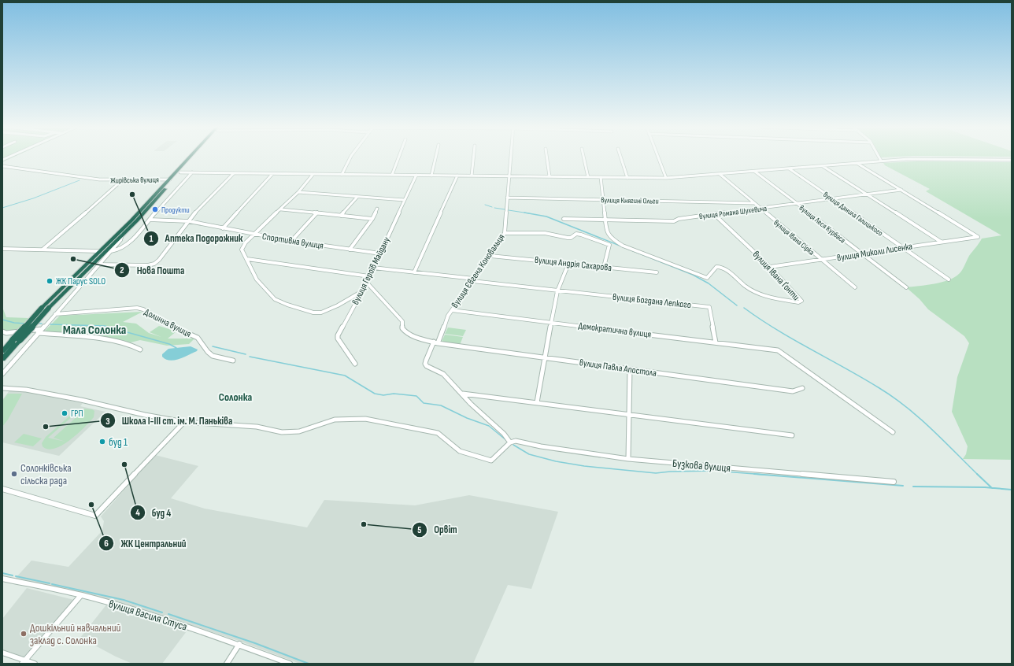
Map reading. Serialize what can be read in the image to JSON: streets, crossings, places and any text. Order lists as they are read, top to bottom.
{
  "streets": {
    "street": [
      "Жирівська вулиця",
      "вулиця Княгині Ольги",
      "вулиця Романа Шухевича",
      "вулиця Данила Галицького",
      "вулиця Леся Курбаса",
      "вулиця Івана Сірка",
      "Спортивна вулиця",
      "вулиця Миколи Лисенка",
      "вулиця Андрія Сахарова",
      "вулиця Героїв Майдану",
      "вулиця Євгена Коновальця",
      "вулиця Івана Ґонти",
      "вулиця Богдана Лепкого",
      "Долинна вулиця",
      "Демократична вулиця",
      "вулиця Павла Апостола",
      "Бузкова вулиця",
      "вулиця Василя Стуса"
    ]
  },
  "crossings": [
    ["вулиця Княгині Ольги", "вулиця Івана Сірка"],
    ["вулиця Княгині Ольги", "вулиця Євгена Коновальця"],
    ["вулиця Романа Шухевича", "вулиця Данила Галицького"],
    ["вулиця Романа Шухевича", "вулиця Леся Курбаса"],
    ["вулиця Романа Шухевича", "вулиця Івана Сірка"],
    ["вулиця Романа Шухевича", "вулиця Миколи Лисенка"],
    ["вулиця Романа Шухевича", "вулиця Івана Ґонти"],
    ["вулиця Данила Галицького", "вулиця Миколи Лисенка"],
    ["вулиця Леся Курбаса", "вулиця Миколи Лисенка"],
    ["вулиця Івана Сірка", "вулиця Миколи Лисенка"],
    ["Спортивна вулиця", "вулиця Героїв Майдану"],
    ["вулиця Миколи Лисенка", "вулиця Івана Ґонти"],
    ["вулиця Андрія Сахарова", "вулиця Євгена Коновальця"],
    ["вулиця Героїв Майдану", "вулиця Богдана Лепкого"],
    ["вулиця Героїв Майдану", "вулиця Павла Апостола"],
    ["вулиця Євгена Коновальця", "вулиця Богдана Лепкого"],
    ["вулиця Євгена Коновальця", "Демократична вулиця"],
    ["вулиця Євгена Коновальця", "вулиця Павла Апостола"],
    ["вулиця Богдана Лепкого", "Демократична вулиця"]
  ],
  "districts": ["Мала Солонка", "Солонка"],
  "places": [
    "Аптека Подорожник",
    "Продукти",
    "Нова Пошта",
    "ЖК Парус SOLO",
    "ГРП",
    "Школа І-ІІІ ст. ім. М. Паньківа",
    "буд 1",
    "буд 4",
    "Солонківська сільска рада",
    "ЖК Центральний",
    "Орвіт",
    "Дошкільний навчальний заклад с. Солонка"
  ]
}
